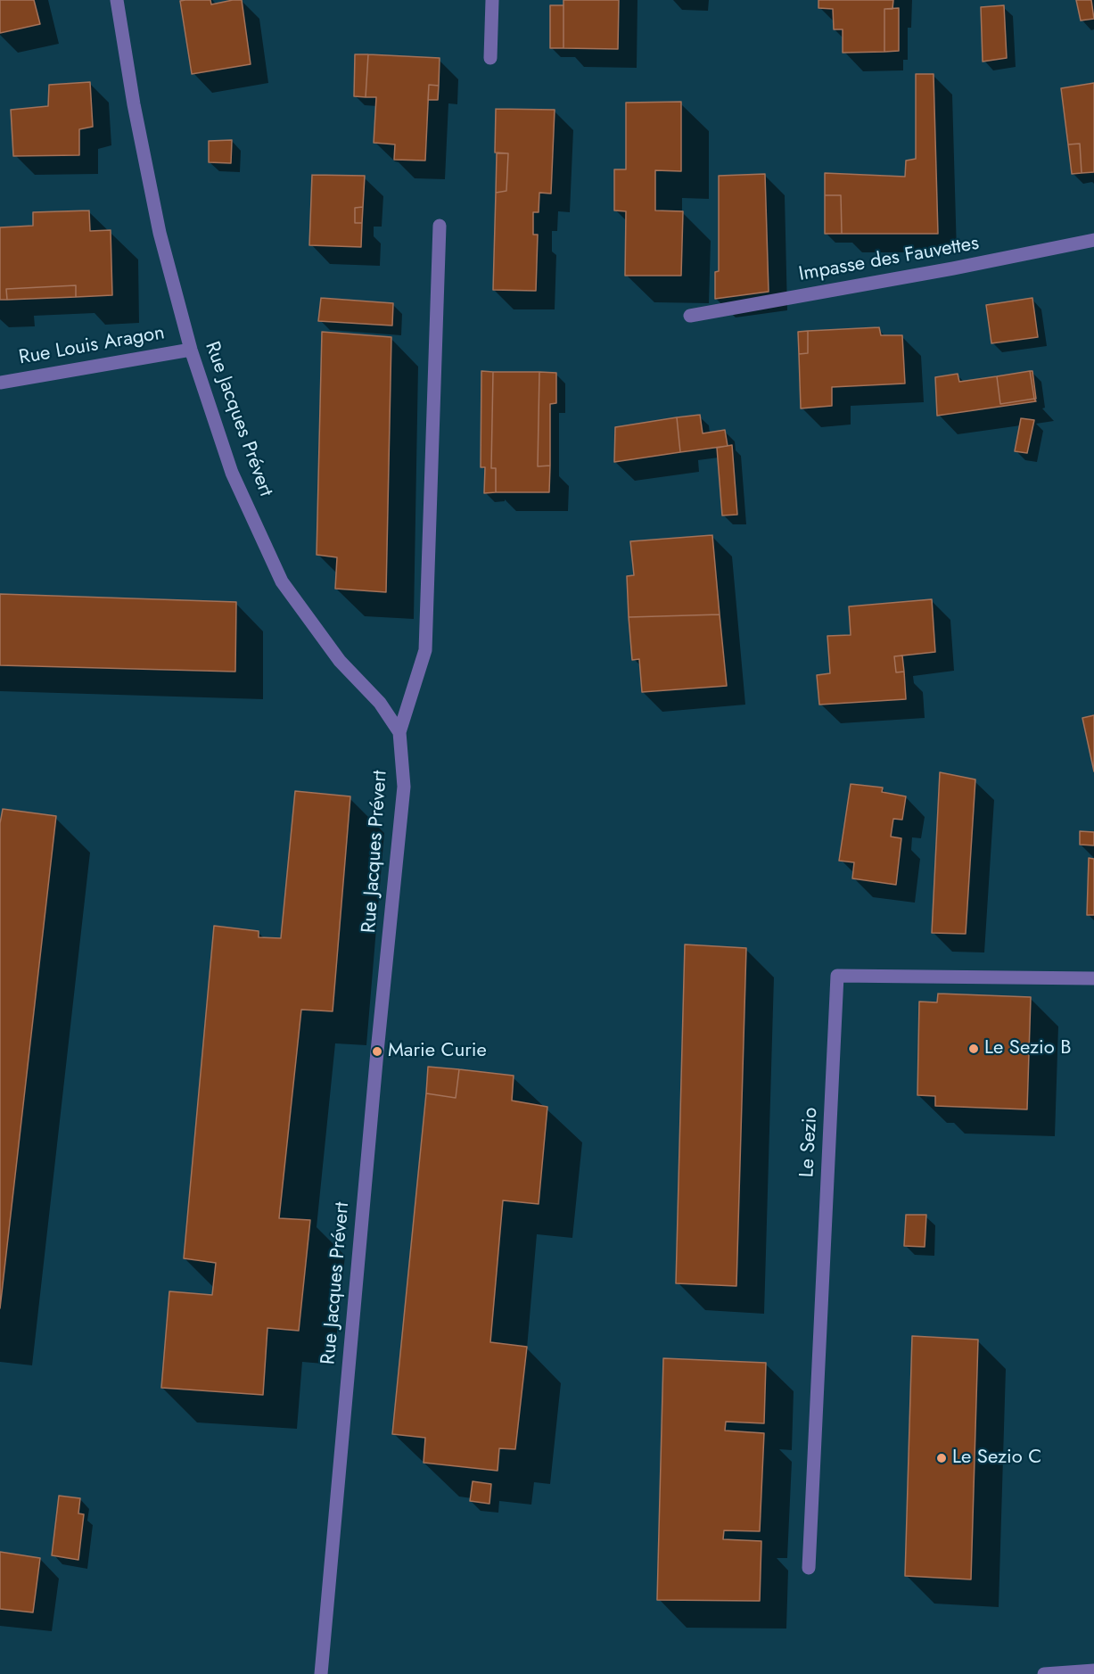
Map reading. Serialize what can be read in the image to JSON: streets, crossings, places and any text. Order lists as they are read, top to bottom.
{
  "streets": {
    "street": [
      "Impasse des Fauvettes",
      "Rue Louis Aragon",
      "Rue Jacques Prévert",
      "Le Sezio"
    ]
  },
  "crossings": [
    ["Rue Louis Aragon", "Rue Jacques Prévert"]
  ],
  "places": ["Le Sezio B", "Marie Curie", "Le Sezio C"]
}
